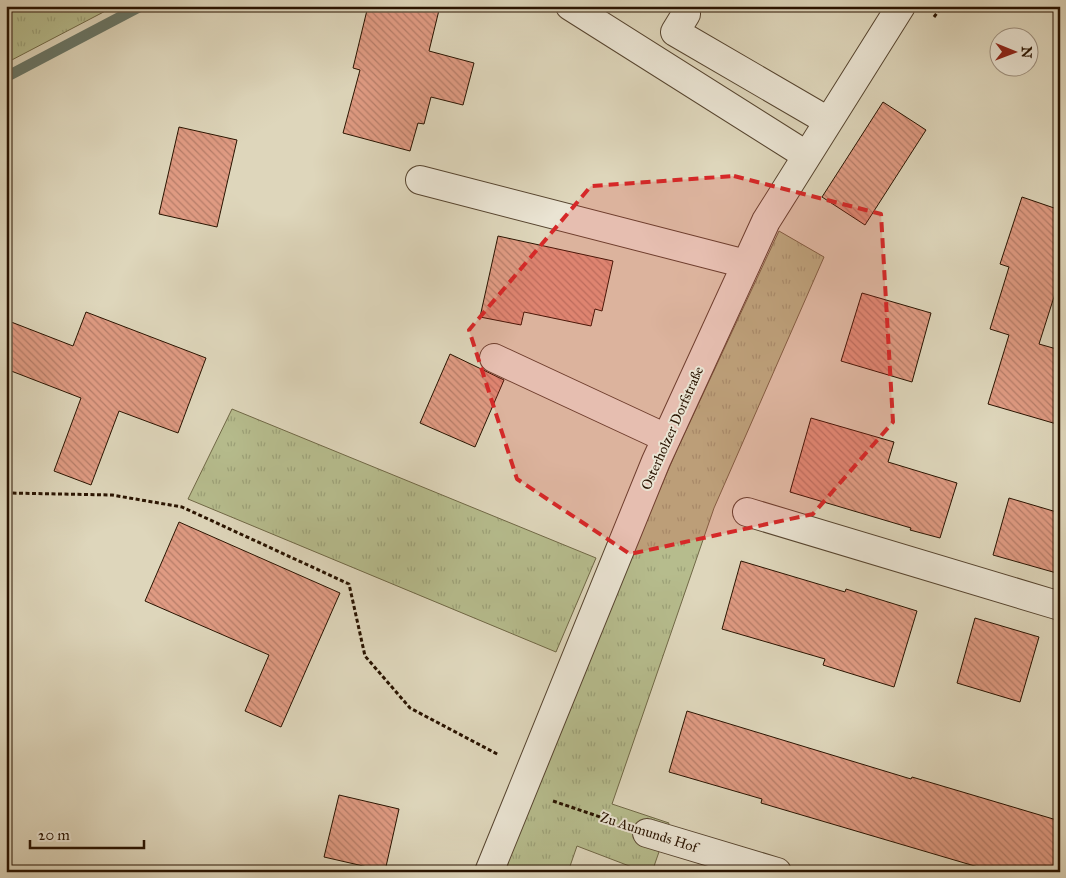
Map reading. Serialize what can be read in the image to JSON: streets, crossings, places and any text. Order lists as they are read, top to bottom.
{
  "streets": {
    "street": ["Osterholzer Dorfstraße", "Zu Aumunds Hof"]
  },
  "crossings": [
    ["Osterholzer Dorfstraße", "Zu Aumunds Hof"]
  ],
  "scale_bar": "20 m",
  "north": "right"
}
